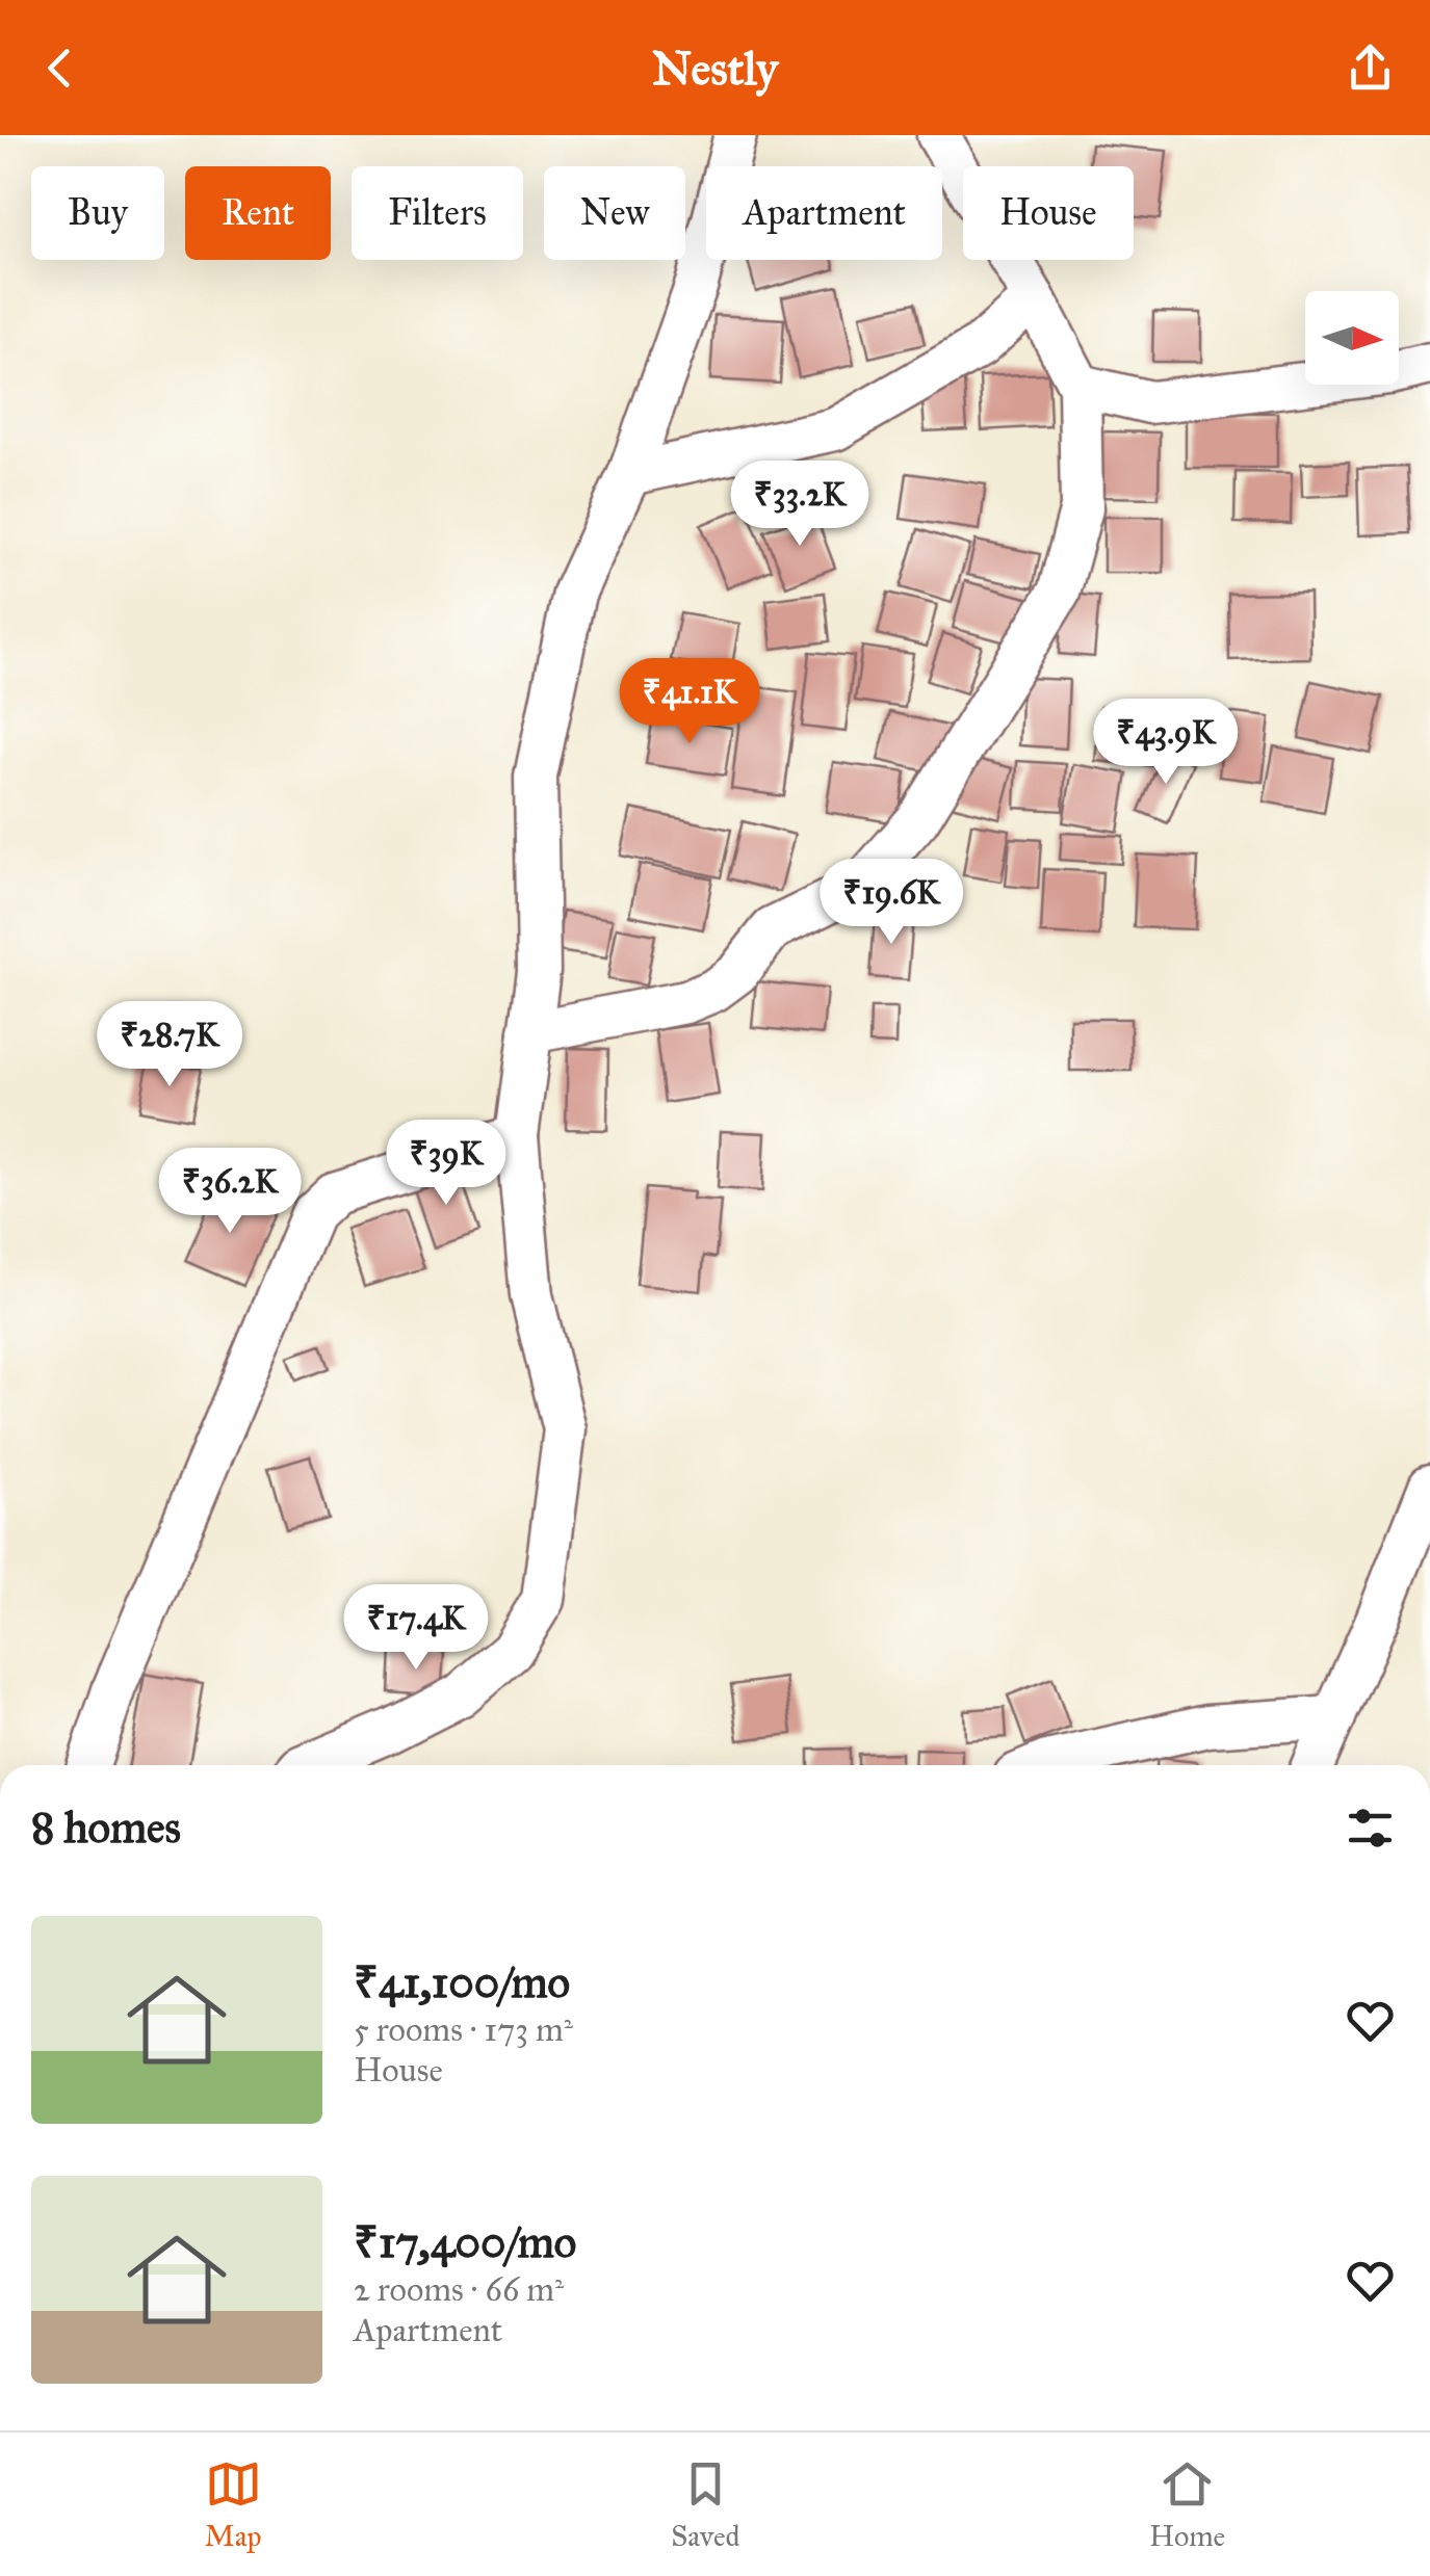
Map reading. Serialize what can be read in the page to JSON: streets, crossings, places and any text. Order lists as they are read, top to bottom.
{
  "north": "right",
  "page": {
    "header": "Nestly",
    "chip": [
      "Buy",
      "Rent",
      "Filters",
      "New",
      "Apartment",
      "House"
    ],
    "price": [
      "₹33.2K",
      "₹41.1K",
      "₹43.9K",
      "₹19.6K",
      "₹28.7K",
      "₹39K",
      "₹36.2K",
      "₹17.4K"
    ],
    "heading": "8 homes",
    "list": [
      {
        "name": "₹41,100/mo",
        "note": "5 rooms · 173 m² · House"
      },
      {
        "name": "₹17,400/mo",
        "note": "2 rooms · 66 m² · Apartment"
      }
    ],
    "tabs": ["Map", "Saved", "Home"]
  }
}
